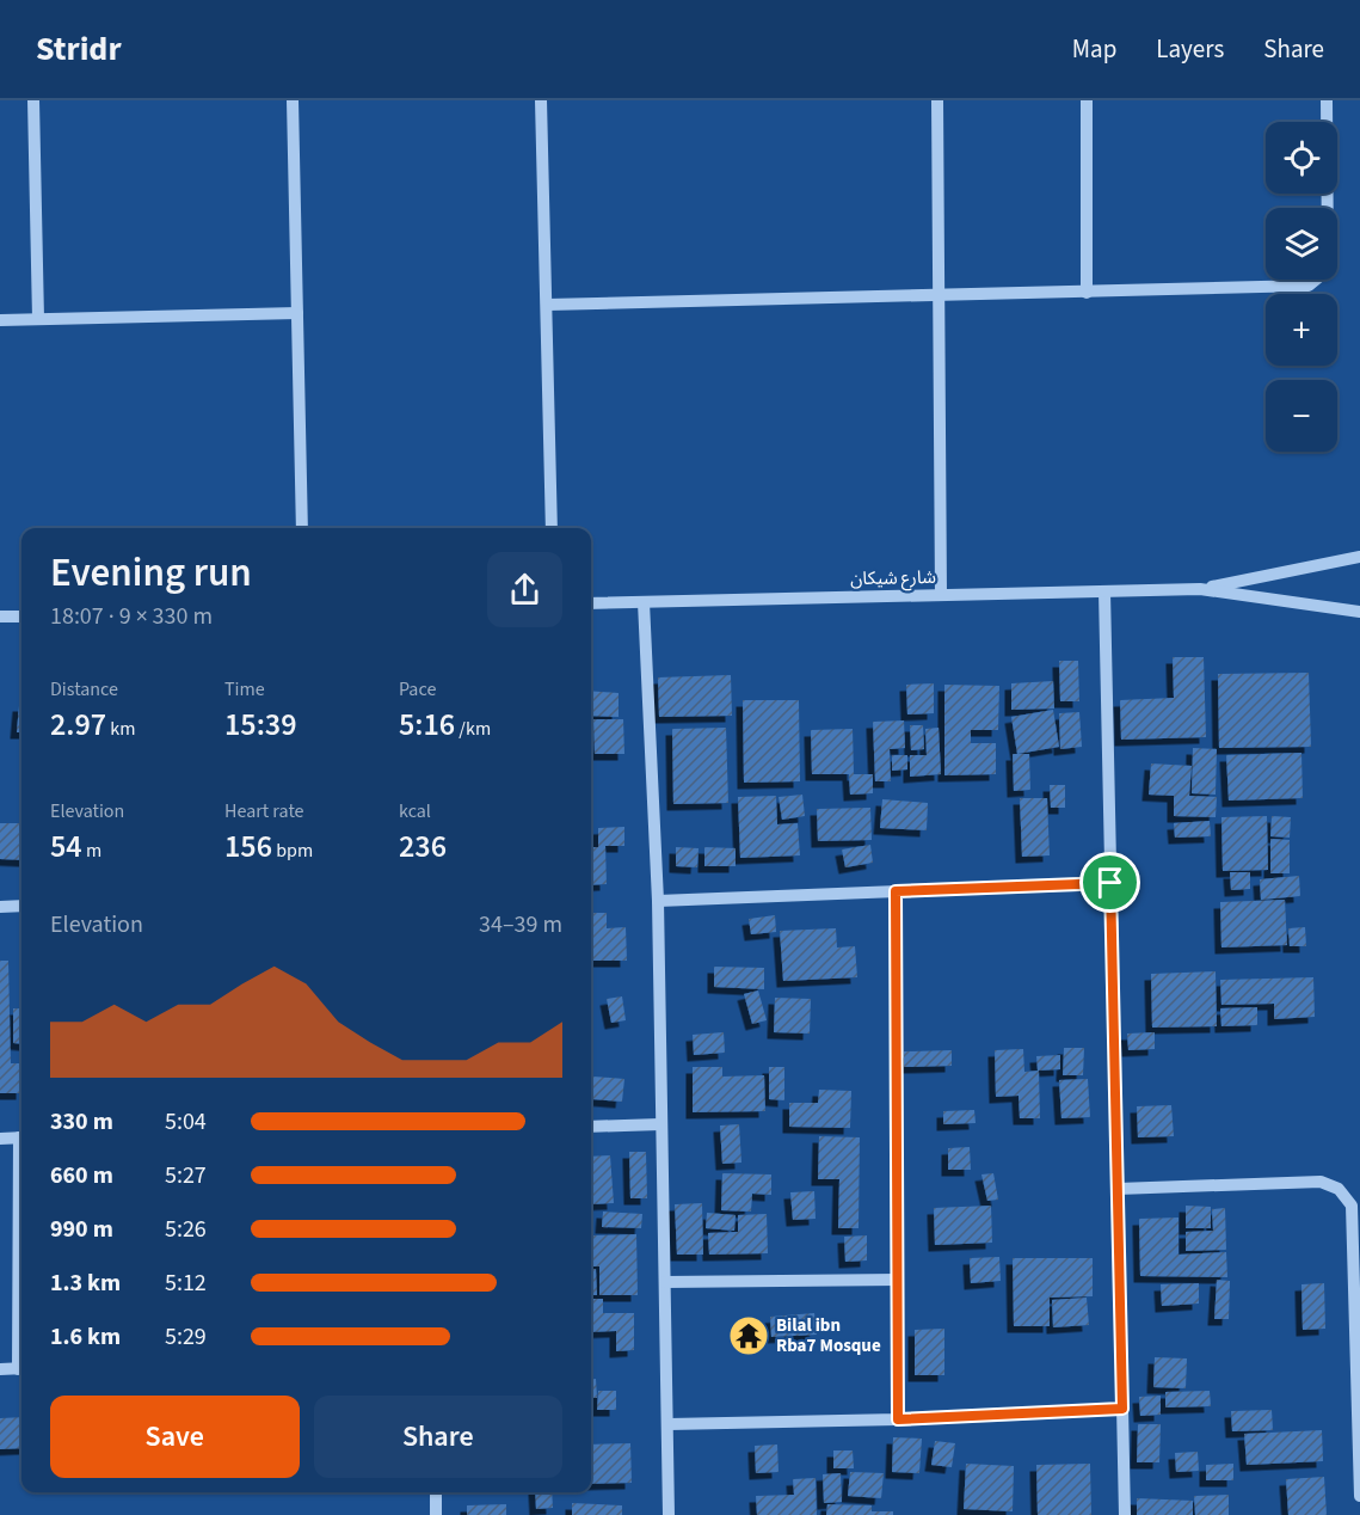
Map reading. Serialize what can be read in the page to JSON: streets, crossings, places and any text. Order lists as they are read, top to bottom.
{
  "streets": {
    "street": ["شارع شيكان"]
  },
  "places": {
    "temple": ["Bilal ibn Rba7 Mosque"]
  },
  "page": {
    "header": "Stridr",
    "nav": ["Map", "Layers", "Share"],
    "map_buttons": ["+", "−"],
    "heading": ["Evening run", "18:07 · 9 × 330 m"],
    "stats": [
      ["Distance", "2.97 km"],
      ["Time", "15:39"],
      ["Pace", "5:16 /km"],
      ["Elevation", "54 m"],
      ["Heart rate", "156 bpm"],
      ["kcal", "236"]
    ],
    "chart": ["Elevation", "34–39 m"],
    "list": [
      {
        "name": "330 m",
        "note": "5:04"
      },
      {
        "name": "660 m",
        "note": "5:27"
      },
      {
        "name": "990 m",
        "note": "5:26"
      },
      {
        "name": "1.3 km",
        "note": "5:12"
      },
      {
        "name": "1.6 km",
        "note": "5:29"
      }
    ],
    "buttons": ["Save", "Share"]
  }
}
